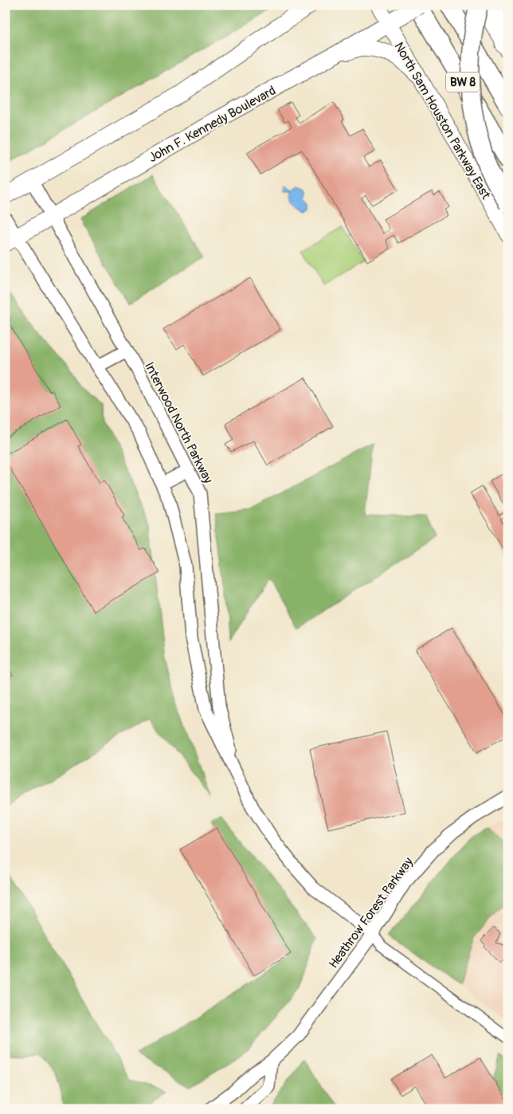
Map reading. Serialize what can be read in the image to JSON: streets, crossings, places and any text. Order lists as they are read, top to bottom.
{
  "streets": {
    "highway": ["BW 8"],
    "main road": ["North Sam Houston Parkway East", "John F. Kennedy Boulevard"],
    "street": ["Interwood North Parkway", "Heathrow Forest Parkway"]
  },
  "crossings": [
    ["BW 8", "John F. Kennedy Boulevard"],
    ["North Sam Houston Parkway East", "John F. Kennedy Boulevard"],
    ["John F. Kennedy Boulevard", "Interwood North Parkway"],
    ["Interwood North Parkway", "Heathrow Forest Parkway"]
  ]
}
